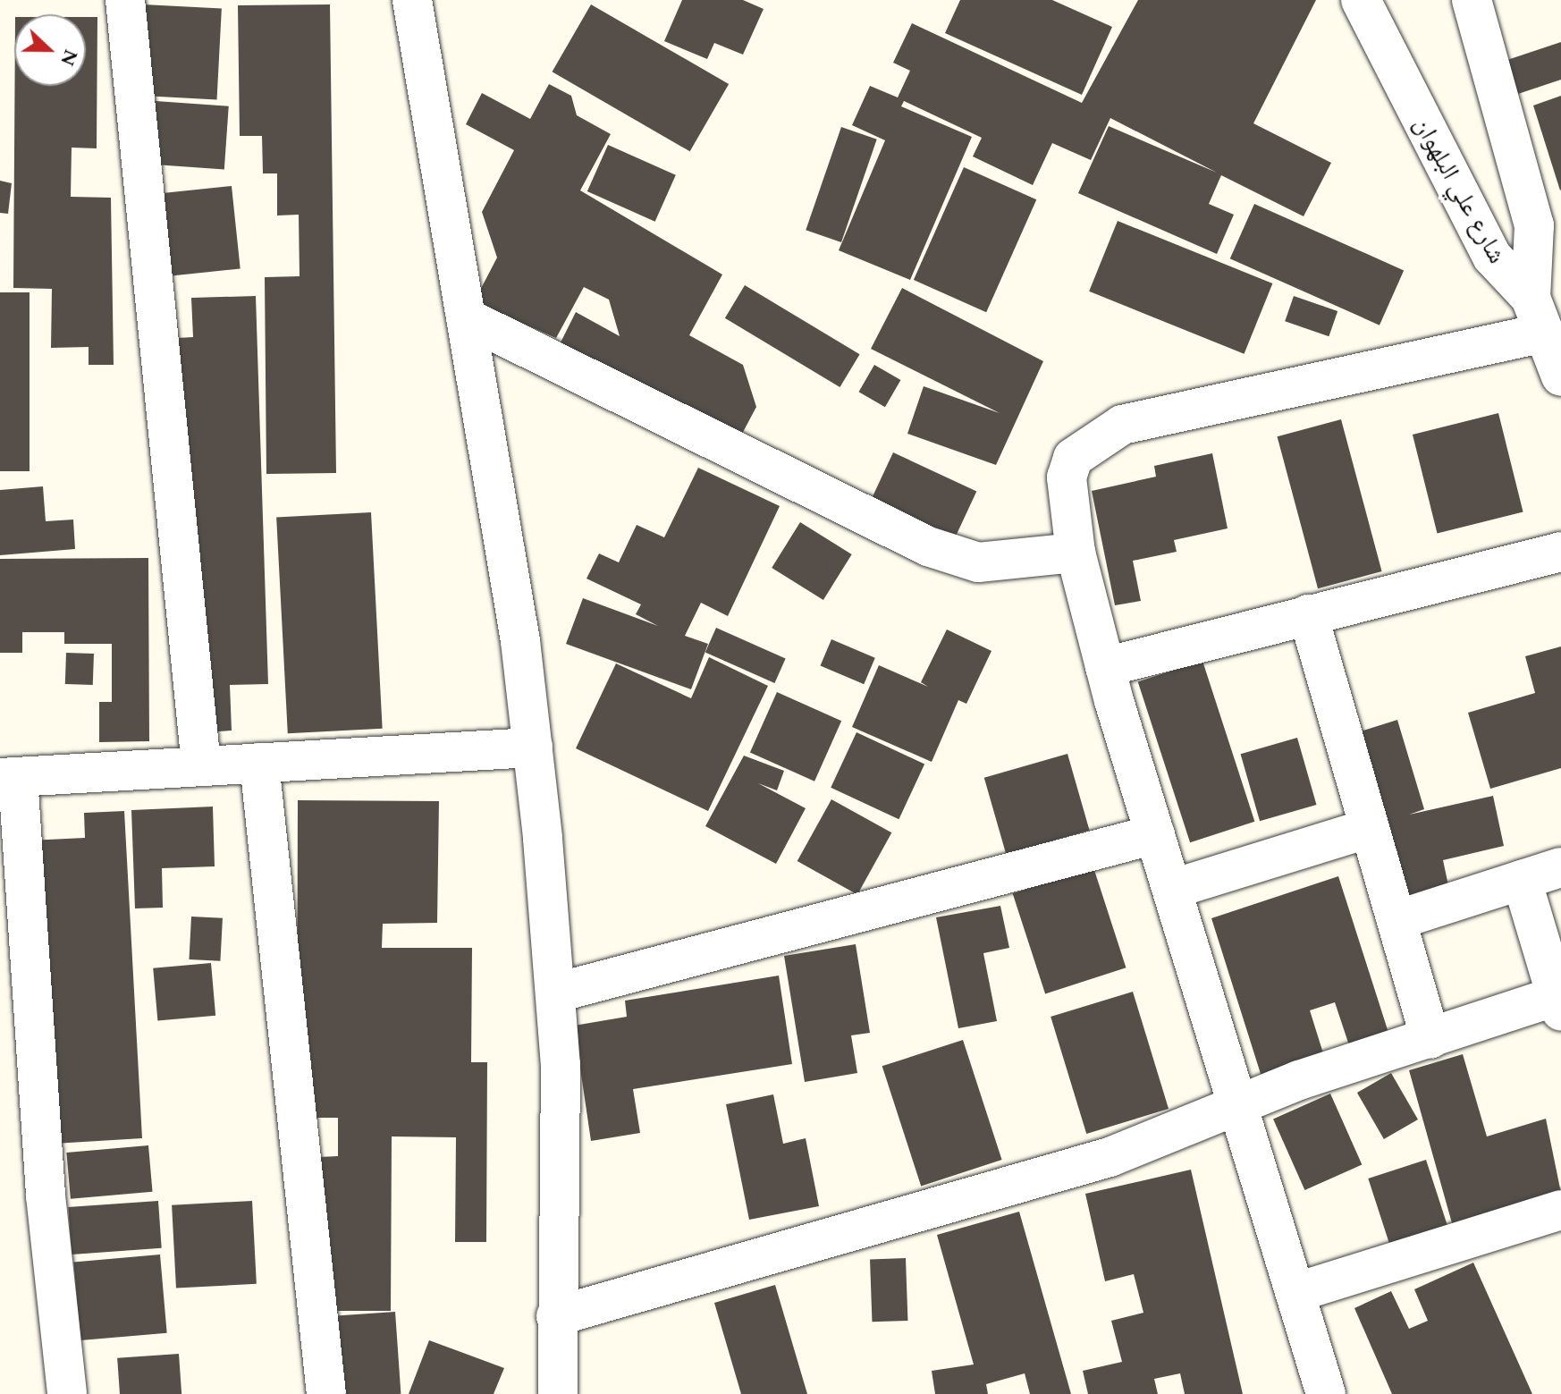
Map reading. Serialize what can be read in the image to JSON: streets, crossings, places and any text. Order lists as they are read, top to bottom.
{
  "streets": {
    "street": ["شارع علي البلهوان"]
  },
  "north": "right"
}
